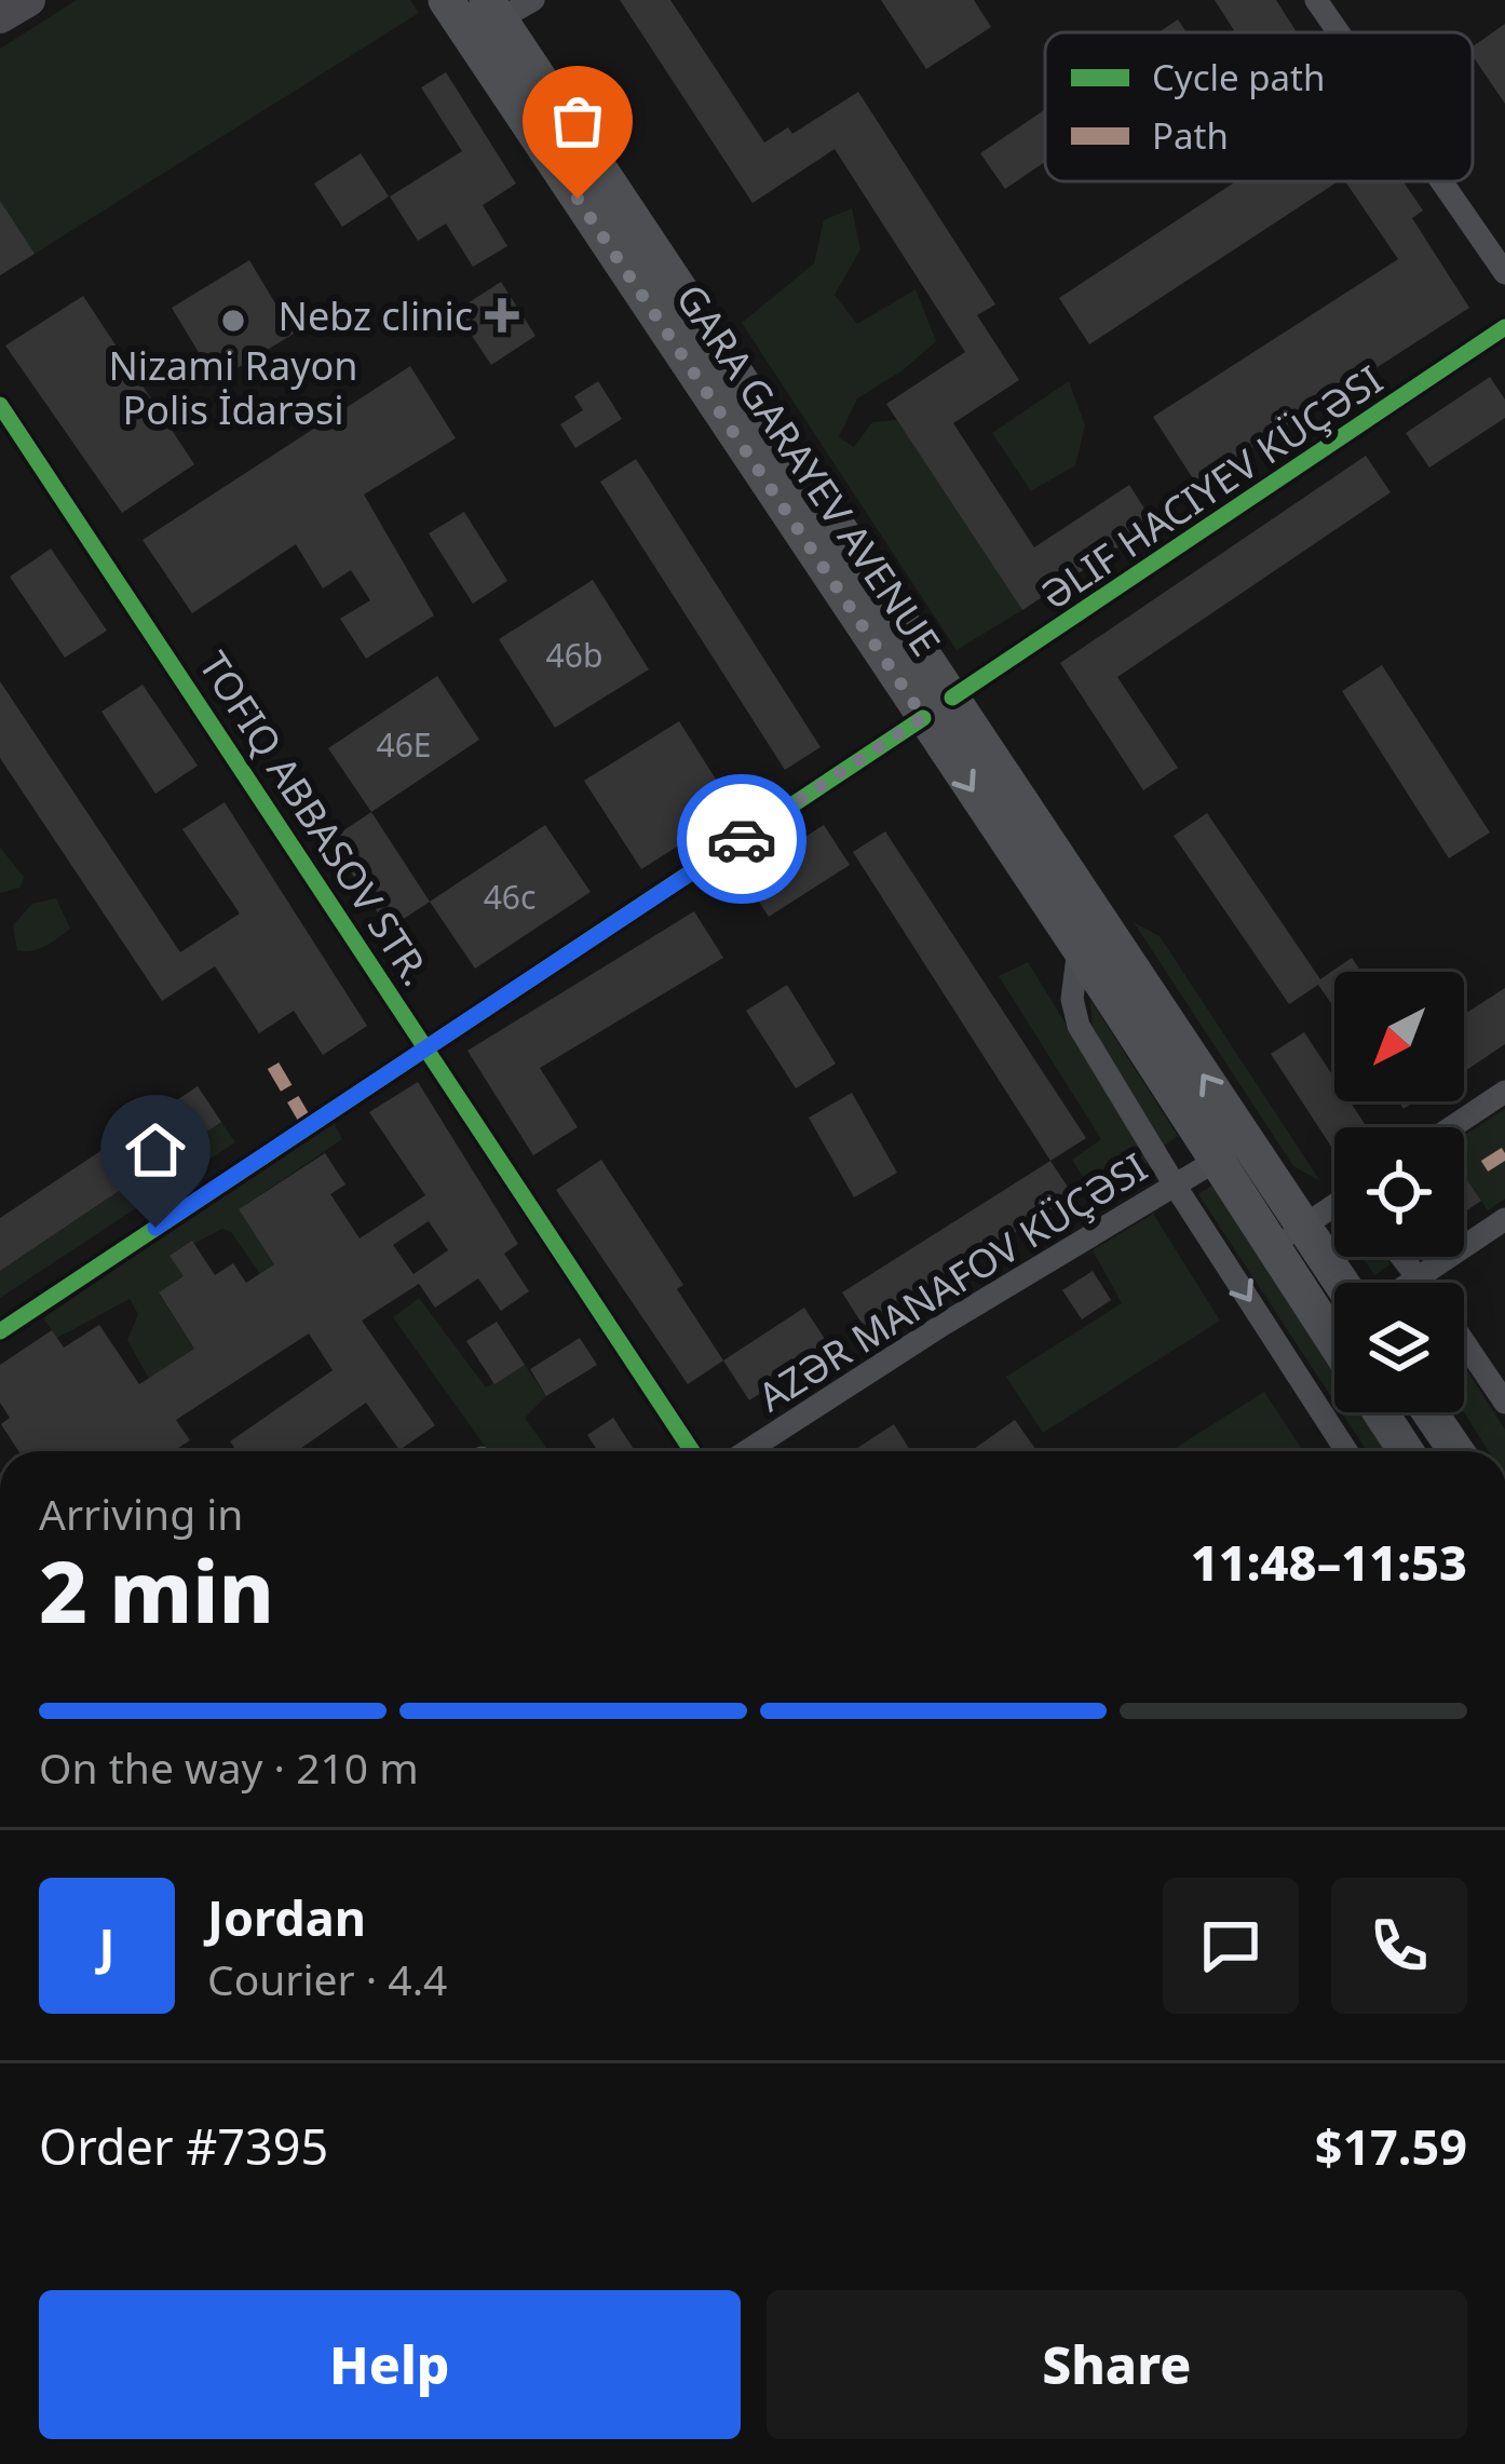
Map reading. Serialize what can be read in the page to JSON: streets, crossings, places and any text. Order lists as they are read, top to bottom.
{
  "streets": {
    "main road": ["GARA GARAYEV AVENUE"],
    "street": ["TOFIQ ABBASOV STR.", "AZƏR MANAFOV KÜÇƏSI"],
    "cycle path": ["ƏLIF HACIYEV KÜÇƏSI"]
  },
  "crossings": [
    ["GARA GARAYEV AVENUE", "AZƏR MANAFOV KÜÇƏSI"]
  ],
  "places": {
    "health": ["Nebz clinic"],
    "other": ["Nizami Rayon Polis İdarəsi"]
  },
  "house_numbers": ["46b", "46E", "46c"],
  "legend": ["Cycle path", "Path"],
  "north": "bottom left",
  "page": {
    "heading": ["2 min", "Arriving in", "11:48–11:53"],
    "panel": [
      "Jordan",
      "Courier · 4.4",
      "Order #7395",
      "$17.59"
    ],
    "bar": "On the way · 210 m",
    "round": "J",
    "buttons": ["Help", "Share"]
  }
}
